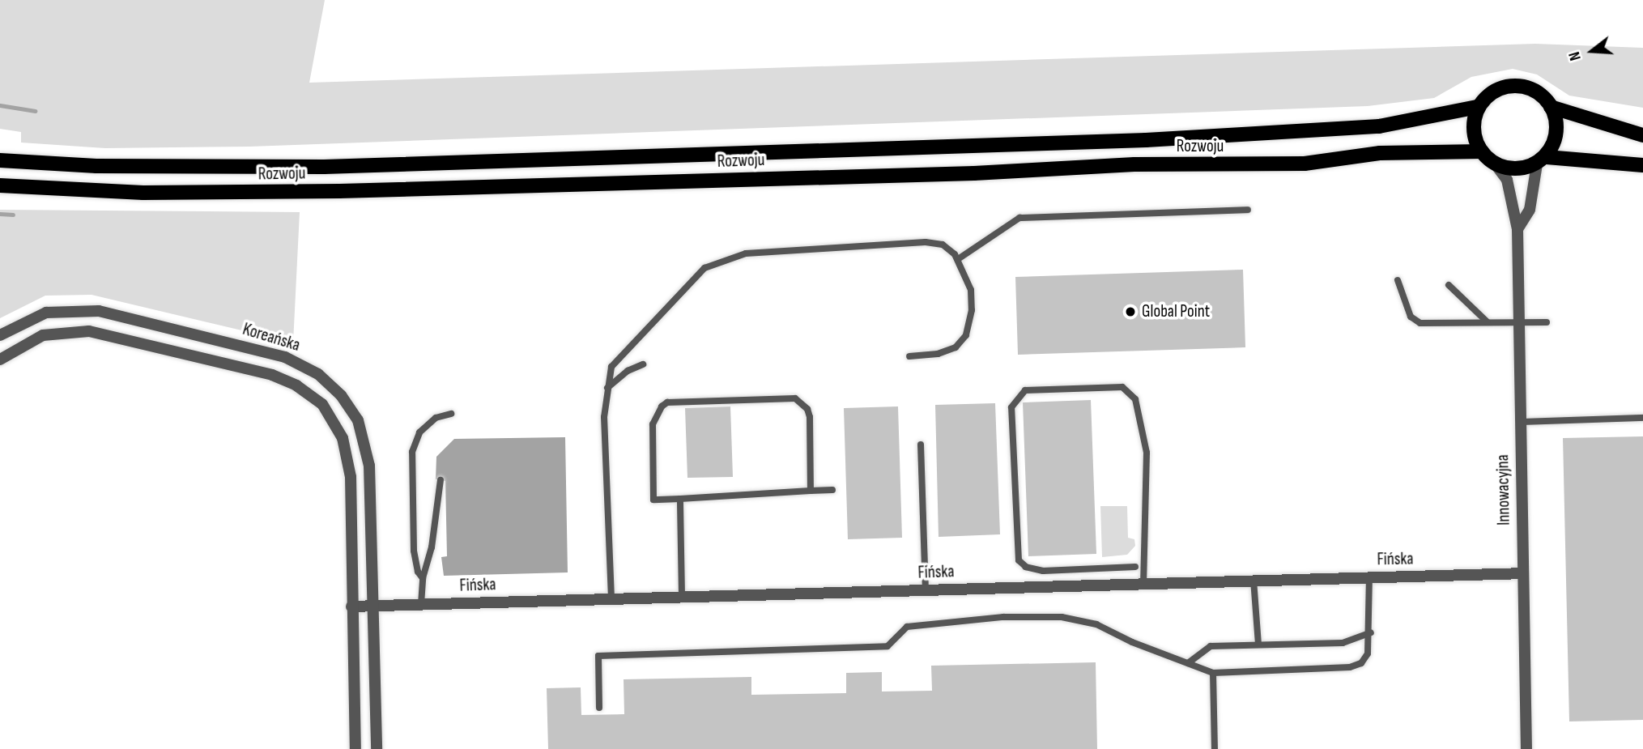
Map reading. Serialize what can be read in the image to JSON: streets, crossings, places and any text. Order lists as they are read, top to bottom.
{
  "streets": {
    "main road": ["Rozwoju"],
    "street": ["Koreańska", "Innowacyjna", "Fińska"]
  },
  "crossings": [
    ["Rozwoju", "Innowacyjna"],
    ["Koreańska", "Fińska"],
    ["Innowacyjna", "Fińska"]
  ],
  "places": ["Global Point"],
  "north": "left"
}
